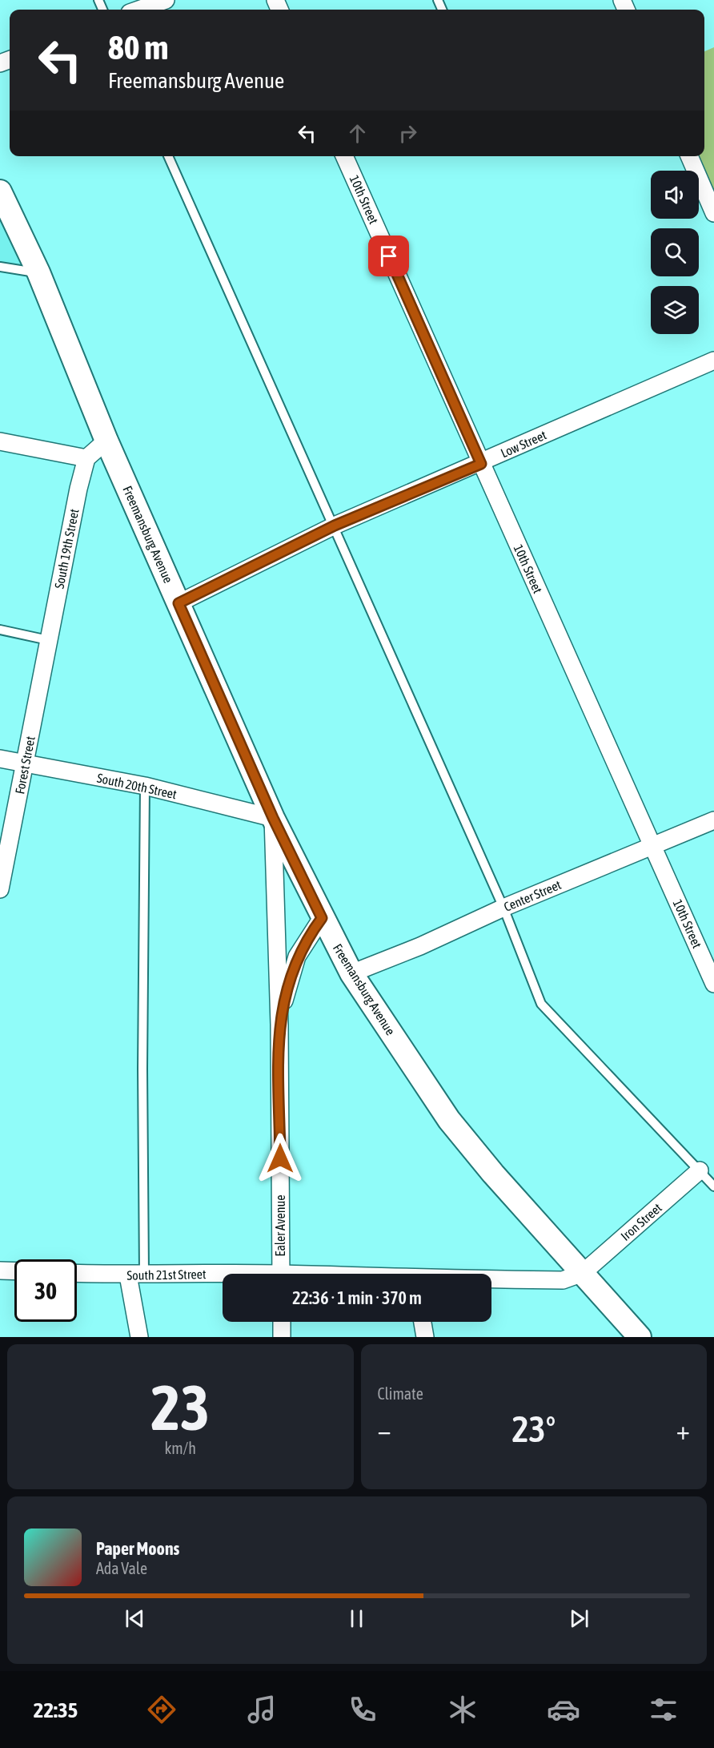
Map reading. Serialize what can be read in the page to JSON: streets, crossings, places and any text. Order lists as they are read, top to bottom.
{
  "streets": {
    "main road": ["Freemansburg Avenue"],
    "street": [
      "10th Street",
      "Low Street",
      "South 19th Street",
      "Forest Street",
      "South 20th Street",
      "Center Street",
      "Iron Street",
      "Ealer Avenue",
      "South 21st Street"
    ]
  },
  "crossings": [
    ["10th Street", "Low Street"],
    ["10th Street", "Center Street"],
    ["Low Street", "Freemansburg Avenue"],
    ["Freemansburg Avenue", "South 20th Street"],
    ["Freemansburg Avenue", "Center Street"],
    ["Freemansburg Avenue", "Iron Street"],
    ["Freemansburg Avenue", "Ealer Avenue"],
    ["Freemansburg Avenue", "South 21st Street"],
    ["South 19th Street", "Forest Street"],
    ["Forest Street", "South 20th Street"],
    ["South 20th Street", "Ealer Avenue"],
    ["Iron Street", "South 21st Street"]
  ],
  "page": {
    "turn": ["80 m", "Freemansburg Avenue"],
    "limit": "30",
    "trip": "22:36 · 1 min · 370 m",
    "tile": [
      ["23", "km/h"],
      "Climate"
    ],
    "heat": ["−", "23°", "+"],
    "song": ["Paper Moons", "Ada Vale"],
    "tabs": "22:35"
  }
}
